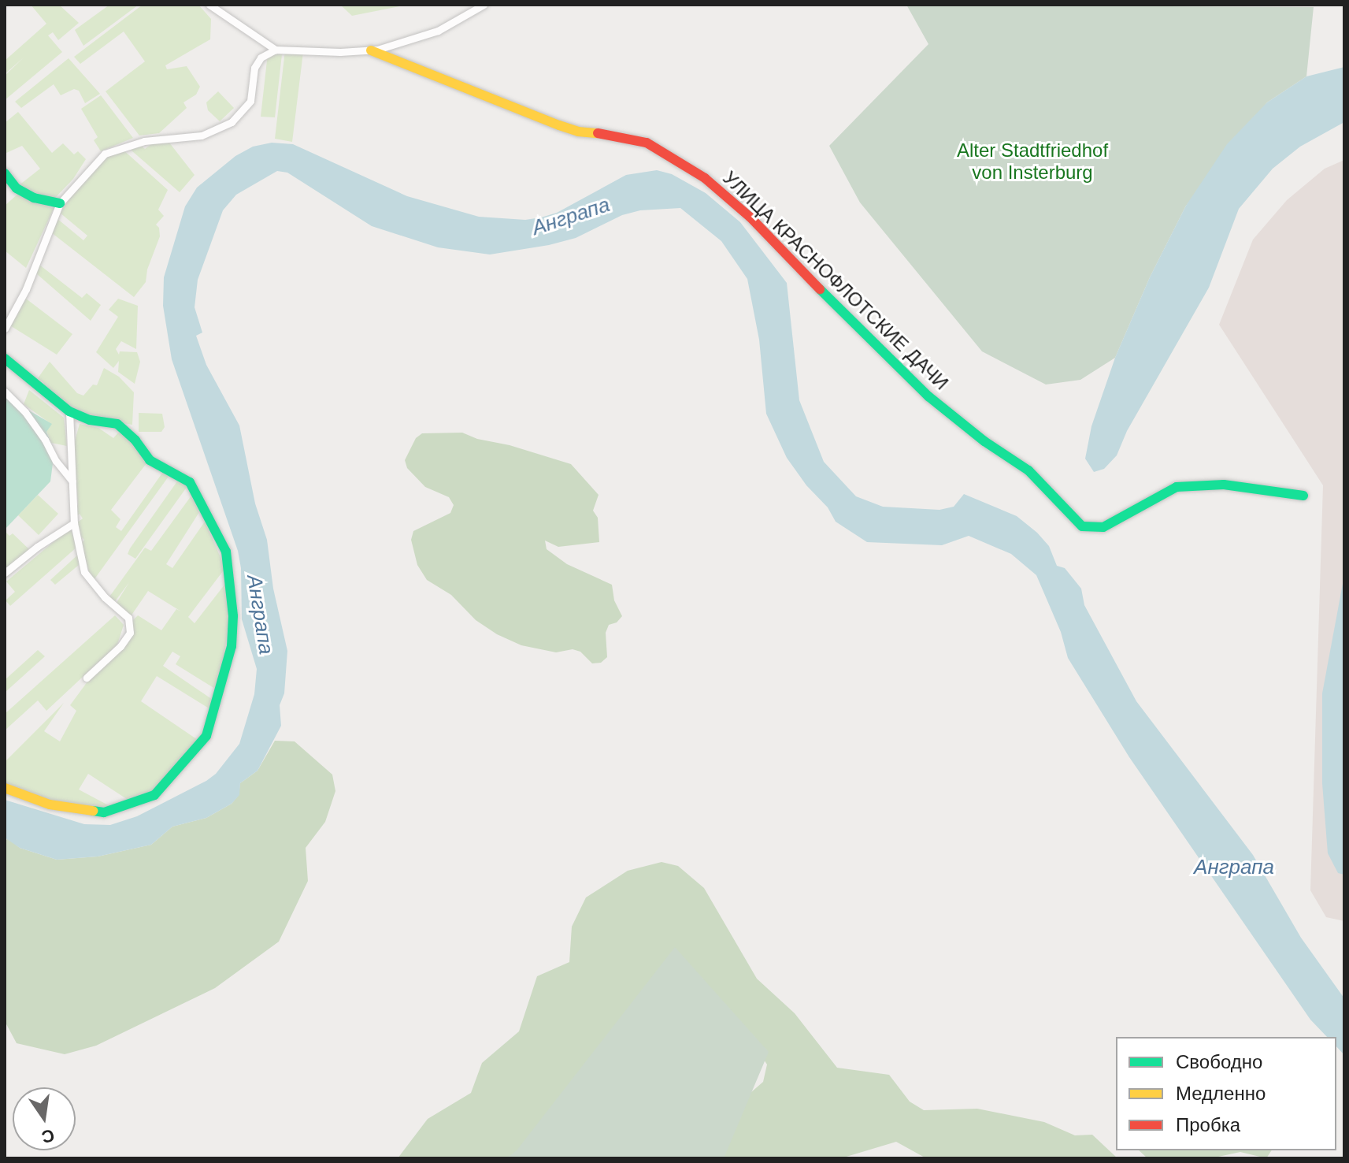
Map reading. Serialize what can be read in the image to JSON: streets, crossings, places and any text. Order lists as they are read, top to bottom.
{
  "streets": {
    "street": ["УЛИЦА КРАСНОФЛОТСКИЕ ДАЧИ"]
  },
  "water": ["Анграпа"],
  "parks": ["Alter Stadtfriedhof von Insterburg"],
  "legend": ["Свободно", "Медленно", "Пробка"],
  "north": "bottom"
}
